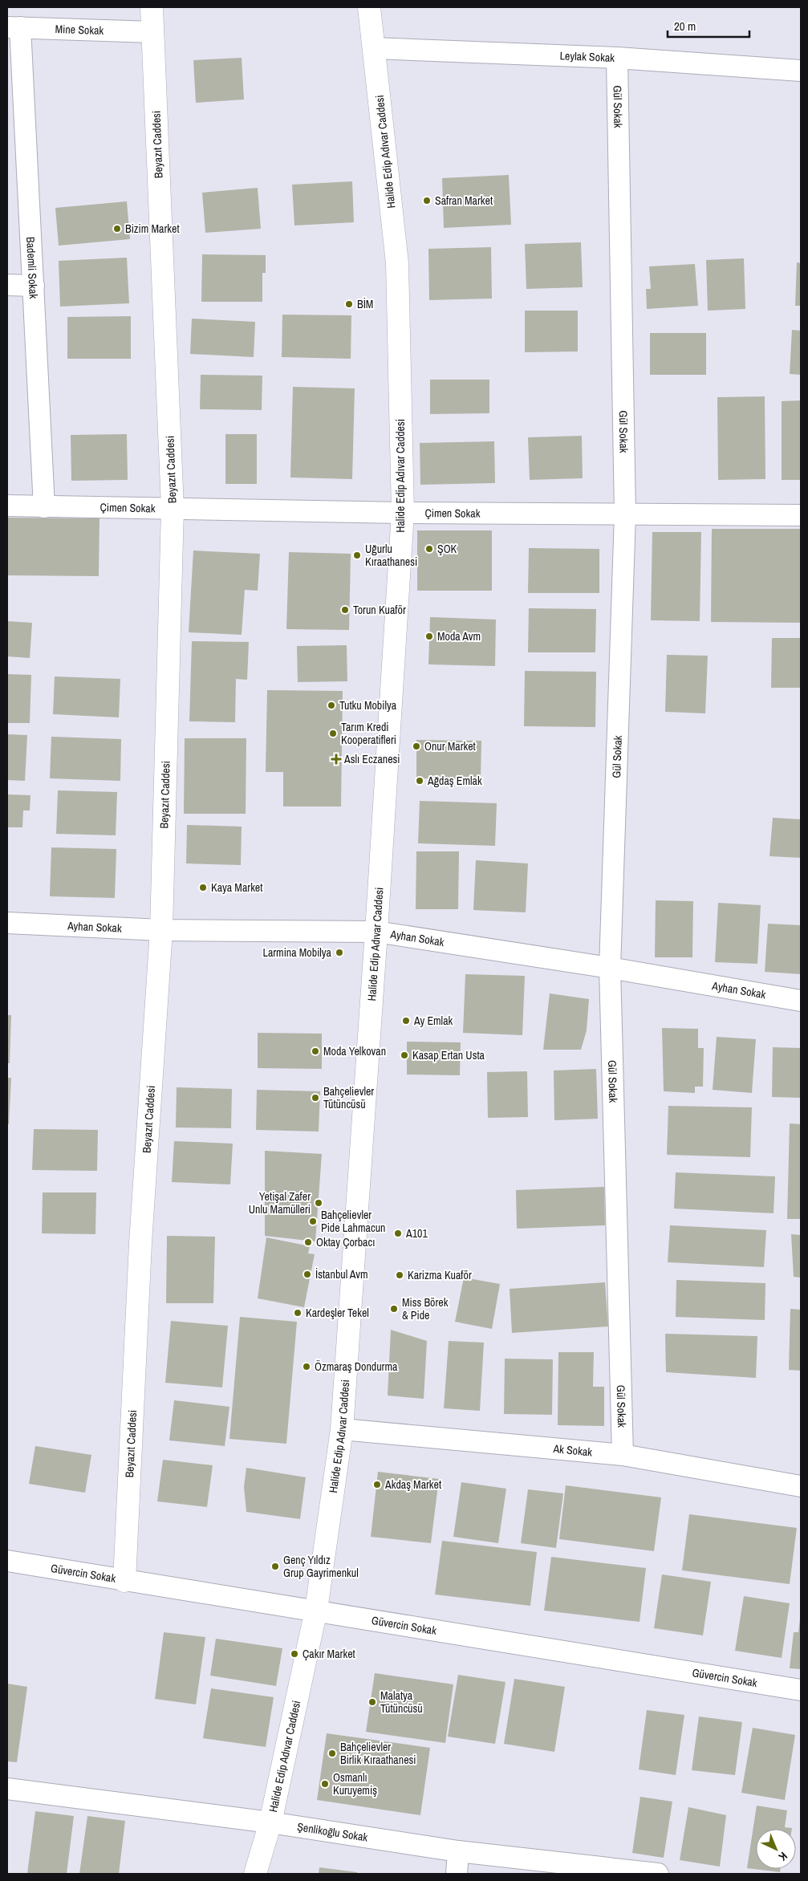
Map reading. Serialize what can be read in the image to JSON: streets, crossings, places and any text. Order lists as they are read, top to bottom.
{
  "streets": {
    "street": [
      "Mine Sokak",
      "Leylak Sokak",
      "Gül Sokak",
      "Beyazıt Caddesi",
      "Halide Edip Adıvar Caddesi",
      "Bademli Sokak",
      "Çimen Sokak",
      "Ayhan Sokak",
      "Ak Sokak",
      "Güvercin Sokak",
      "Şenlikoğlu Sokak"
    ]
  },
  "crossings": [
    ["Mine Sokak", "Beyazıt Caddesi"],
    ["Mine Sokak", "Bademli Sokak"],
    ["Leylak Sokak", "Gül Sokak"],
    ["Leylak Sokak", "Halide Edip Adıvar Caddesi"],
    ["Gül Sokak", "Çimen Sokak"],
    ["Gül Sokak", "Ayhan Sokak"],
    ["Gül Sokak", "Ak Sokak"],
    ["Beyazıt Caddesi", "Çimen Sokak"],
    ["Beyazıt Caddesi", "Ayhan Sokak"],
    ["Beyazıt Caddesi", "Güvercin Sokak"],
    ["Halide Edip Adıvar Caddesi", "Çimen Sokak"],
    ["Halide Edip Adıvar Caddesi", "Ayhan Sokak"],
    ["Halide Edip Adıvar Caddesi", "Ak Sokak"],
    ["Halide Edip Adıvar Caddesi", "Güvercin Sokak"],
    ["Halide Edip Adıvar Caddesi", "Şenlikoğlu Sokak"],
    ["Bademli Sokak", "Çimen Sokak"]
  ],
  "places": {
    "other": [
      "Safran Market",
      "Bizim Market",
      "BİM",
      "ŞOK",
      "Uğurlu Kıraathanesi",
      "Torun Kuaför",
      "Moda Avm",
      "Tutku Mobilya",
      "Tarım Kredi Kooperatifleri",
      "Onur Market",
      "Ağdaş Emlak",
      "Kaya Market",
      "Larmina Mobilya",
      "Ay Emlak",
      "Moda Yelkovan",
      "Kasap Ertan Usta",
      "Bahçelievler Tütüncüsü",
      "Yetişal Zafer Unlu Mamülleri",
      "Bahçelievler Pide Lahmacun",
      "A101",
      "Oktay Çorbacı",
      "İstanbul Avm",
      "Karizma Kuaför",
      "Miss Börek & Pide",
      "Kardeşler Tekel",
      "Özmaraş Dondurma",
      "Akdaş Market",
      "Genç Yıldız Grup Gayrimenkul",
      "Çakır Market",
      "Malatya Tütüncüsü",
      "Bahçelievler Birlik Kıraathanesi",
      "Osmanlı Kuruyemiş"
    ],
    "health": ["Aslı Eczanesi"]
  },
  "scale_bar": "20 m",
  "north": "bottom right"
}
